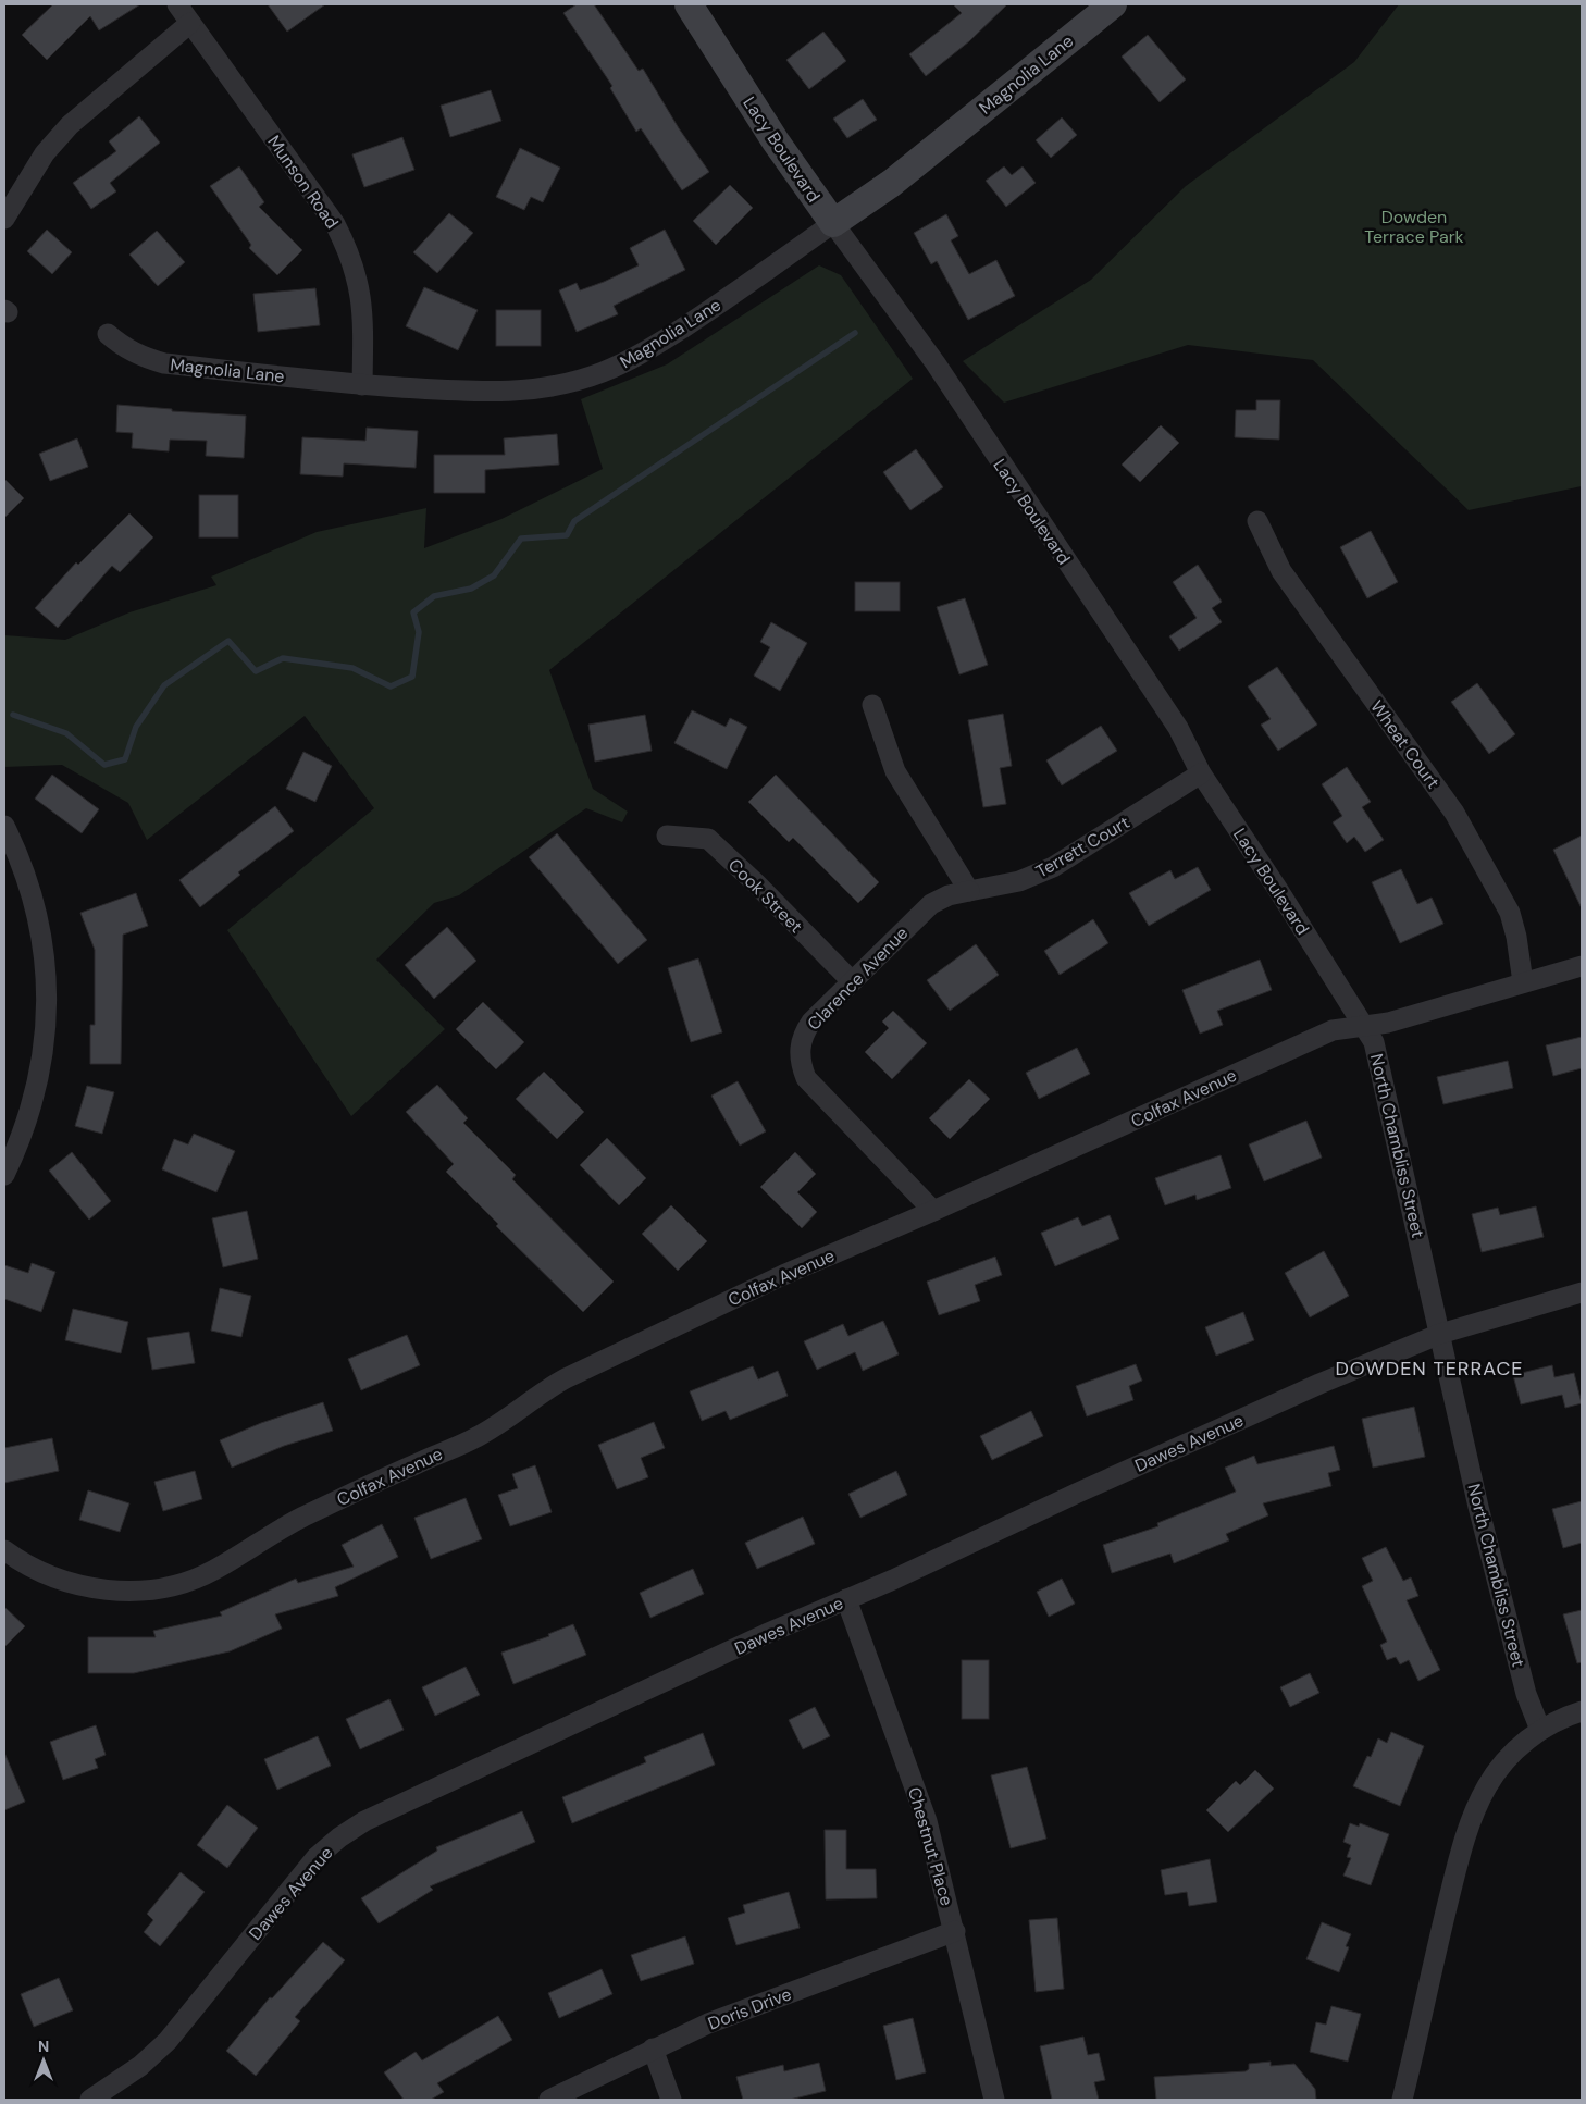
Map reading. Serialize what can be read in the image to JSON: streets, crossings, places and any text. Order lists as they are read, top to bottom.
{
  "streets": {
    "street": [
      "Magnolia Lane",
      "Lacy Boulevard",
      "Munson Road",
      "Wheat Court",
      "Terrett Court",
      "Cook Street",
      "Clarence Avenue",
      "Colfax Avenue",
      "North Chambliss Street",
      "Dawes Avenue",
      "Chestnut Place",
      "Doris Drive"
    ]
  },
  "crossings": [
    ["Magnolia Lane", "Lacy Boulevard"],
    ["Magnolia Lane", "Munson Road"],
    ["Lacy Boulevard", "Terrett Court"],
    ["Lacy Boulevard", "Colfax Avenue"],
    ["Lacy Boulevard", "North Chambliss Street"],
    ["Wheat Court", "Colfax Avenue"],
    ["Terrett Court", "Clarence Avenue"],
    ["Cook Street", "Clarence Avenue"],
    ["Clarence Avenue", "Colfax Avenue"],
    ["Colfax Avenue", "North Chambliss Street"],
    ["North Chambliss Street", "Dawes Avenue"],
    ["Dawes Avenue", "Chestnut Place"],
    ["Chestnut Place", "Doris Drive"]
  ],
  "districts": ["DOWDEN TERRACE"],
  "parks": ["Dowden Terrace Park"],
  "north": "top"
}
